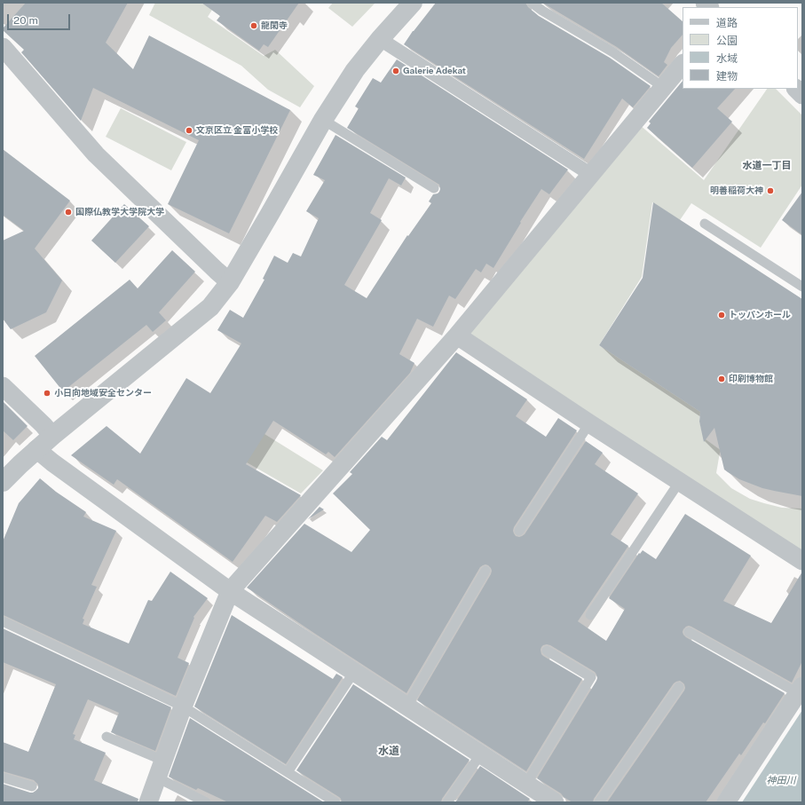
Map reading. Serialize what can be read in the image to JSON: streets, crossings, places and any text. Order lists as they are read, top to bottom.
{
  "districts": ["水道一丁目", "水道"],
  "water": ["神田川"],
  "places": [
    "龍閑寺",
    "Galerie Adekat",
    "文京区立 金富小学校",
    "明善稲荷大神",
    "国際仏教学大学院大学",
    "トッパンホール",
    "印刷博物館",
    "小日向地域安全センター"
  ],
  "legend": [
    "道路",
    "公園",
    "水域",
    "建物"
  ],
  "scale_bar": "20 m"
}
